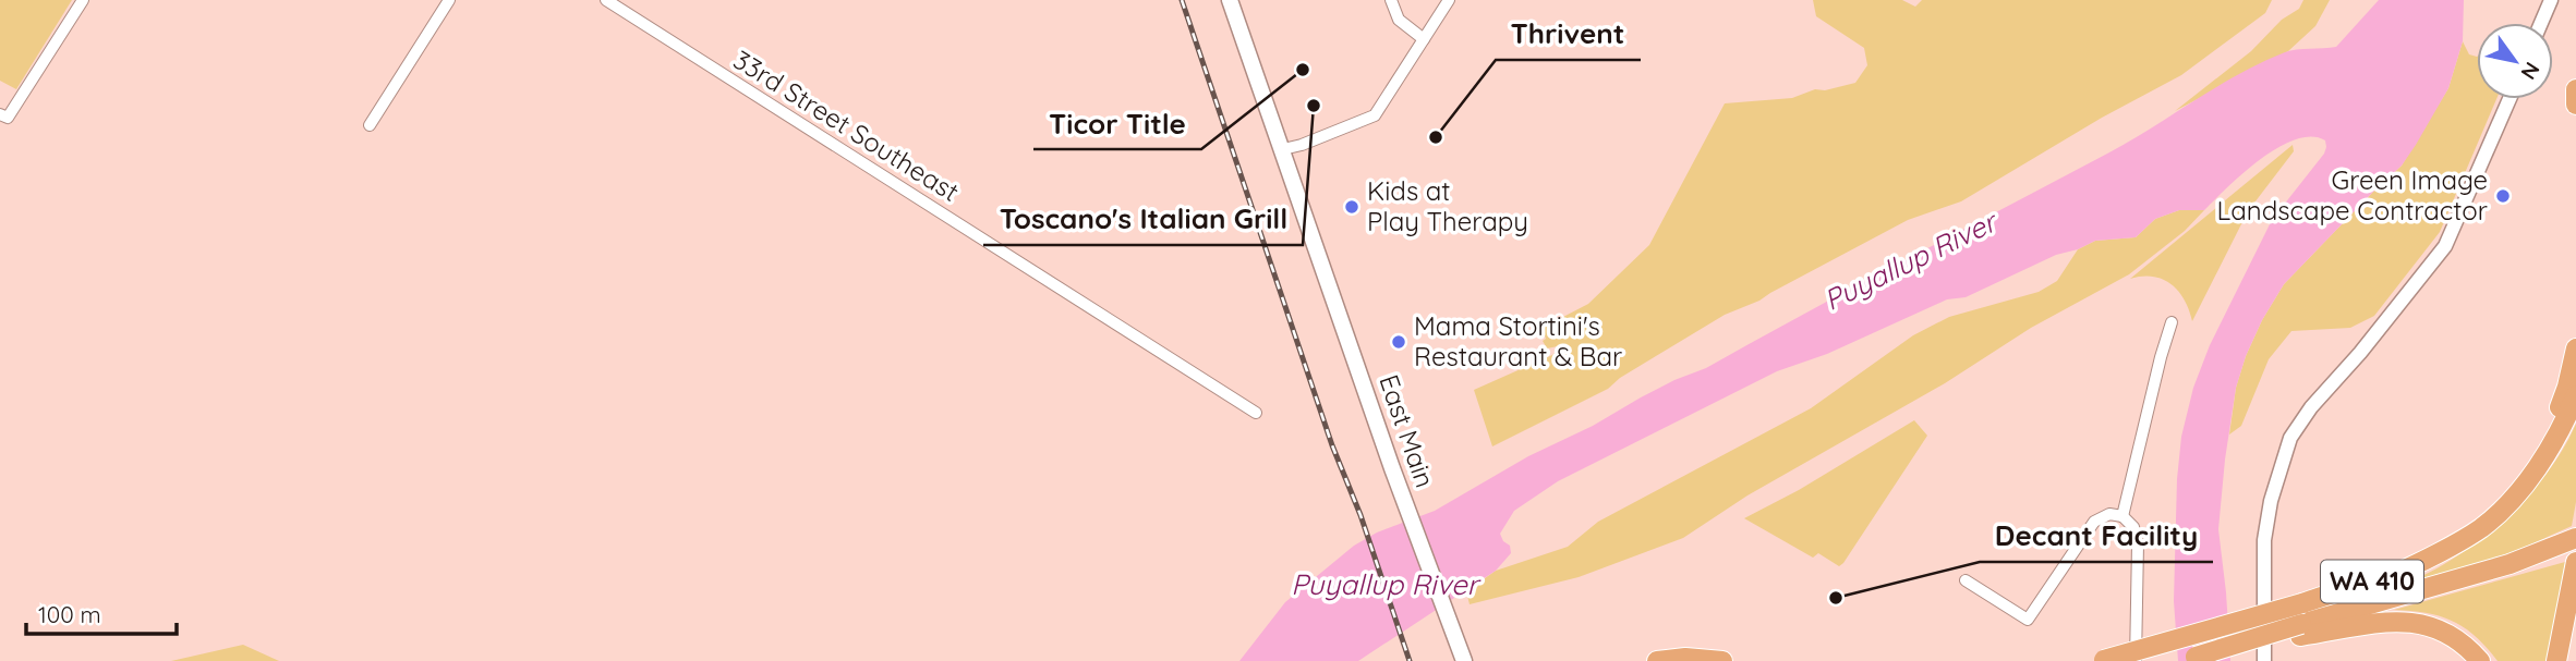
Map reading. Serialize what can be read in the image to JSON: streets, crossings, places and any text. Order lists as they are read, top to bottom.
{
  "streets": {
    "highway": ["WA 410"],
    "main road": ["East Main"],
    "street": ["33rd Street Southeast"]
  },
  "water": ["Puyallup River"],
  "places": [
    "Ticor Title",
    "Toscano's Italian Grill",
    "Thrivent",
    "Green Image Landscape Contractor",
    "Kids at Play Therapy",
    "Mama Stortini's Restaurant & Bar",
    "Decant Facility"
  ],
  "scale_bar": "100 m",
  "north": "bottom right"
}
